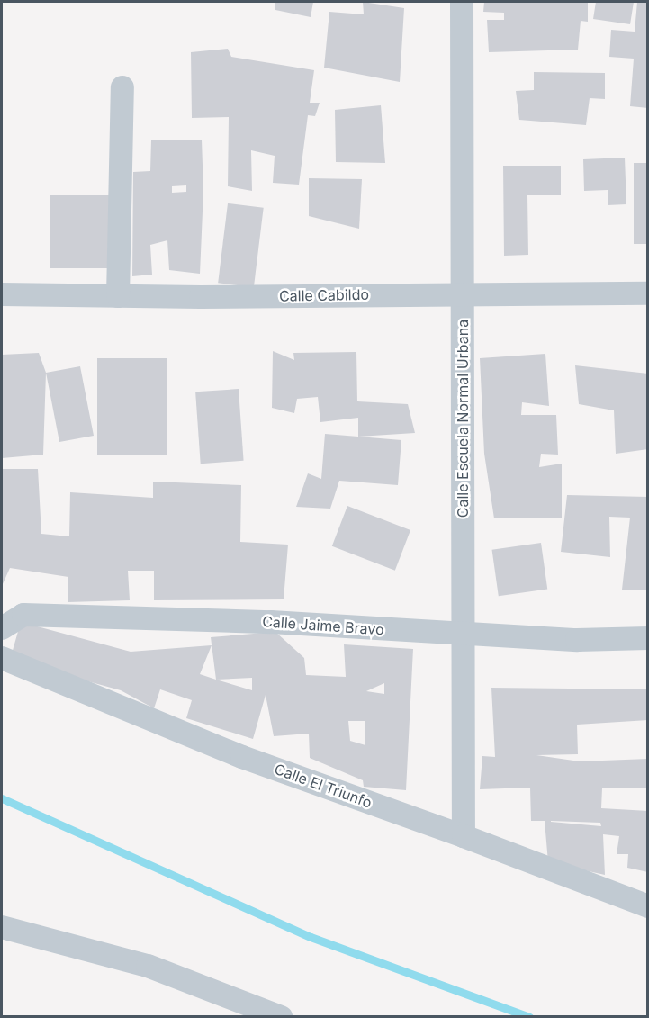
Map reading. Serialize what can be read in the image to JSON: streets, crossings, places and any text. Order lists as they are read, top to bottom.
{
  "streets": {
    "street": [
      "Calle Cabildo",
      "Calle Escuela Normal Urbana",
      "Calle Jaime Bravo",
      "Calle El Triunfo"
    ]
  },
  "crossings": [
    ["Calle Cabildo", "Calle Escuela Normal Urbana"],
    ["Calle Escuela Normal Urbana", "Calle Jaime Bravo"],
    ["Calle Escuela Normal Urbana", "Calle El Triunfo"]
  ]
}
